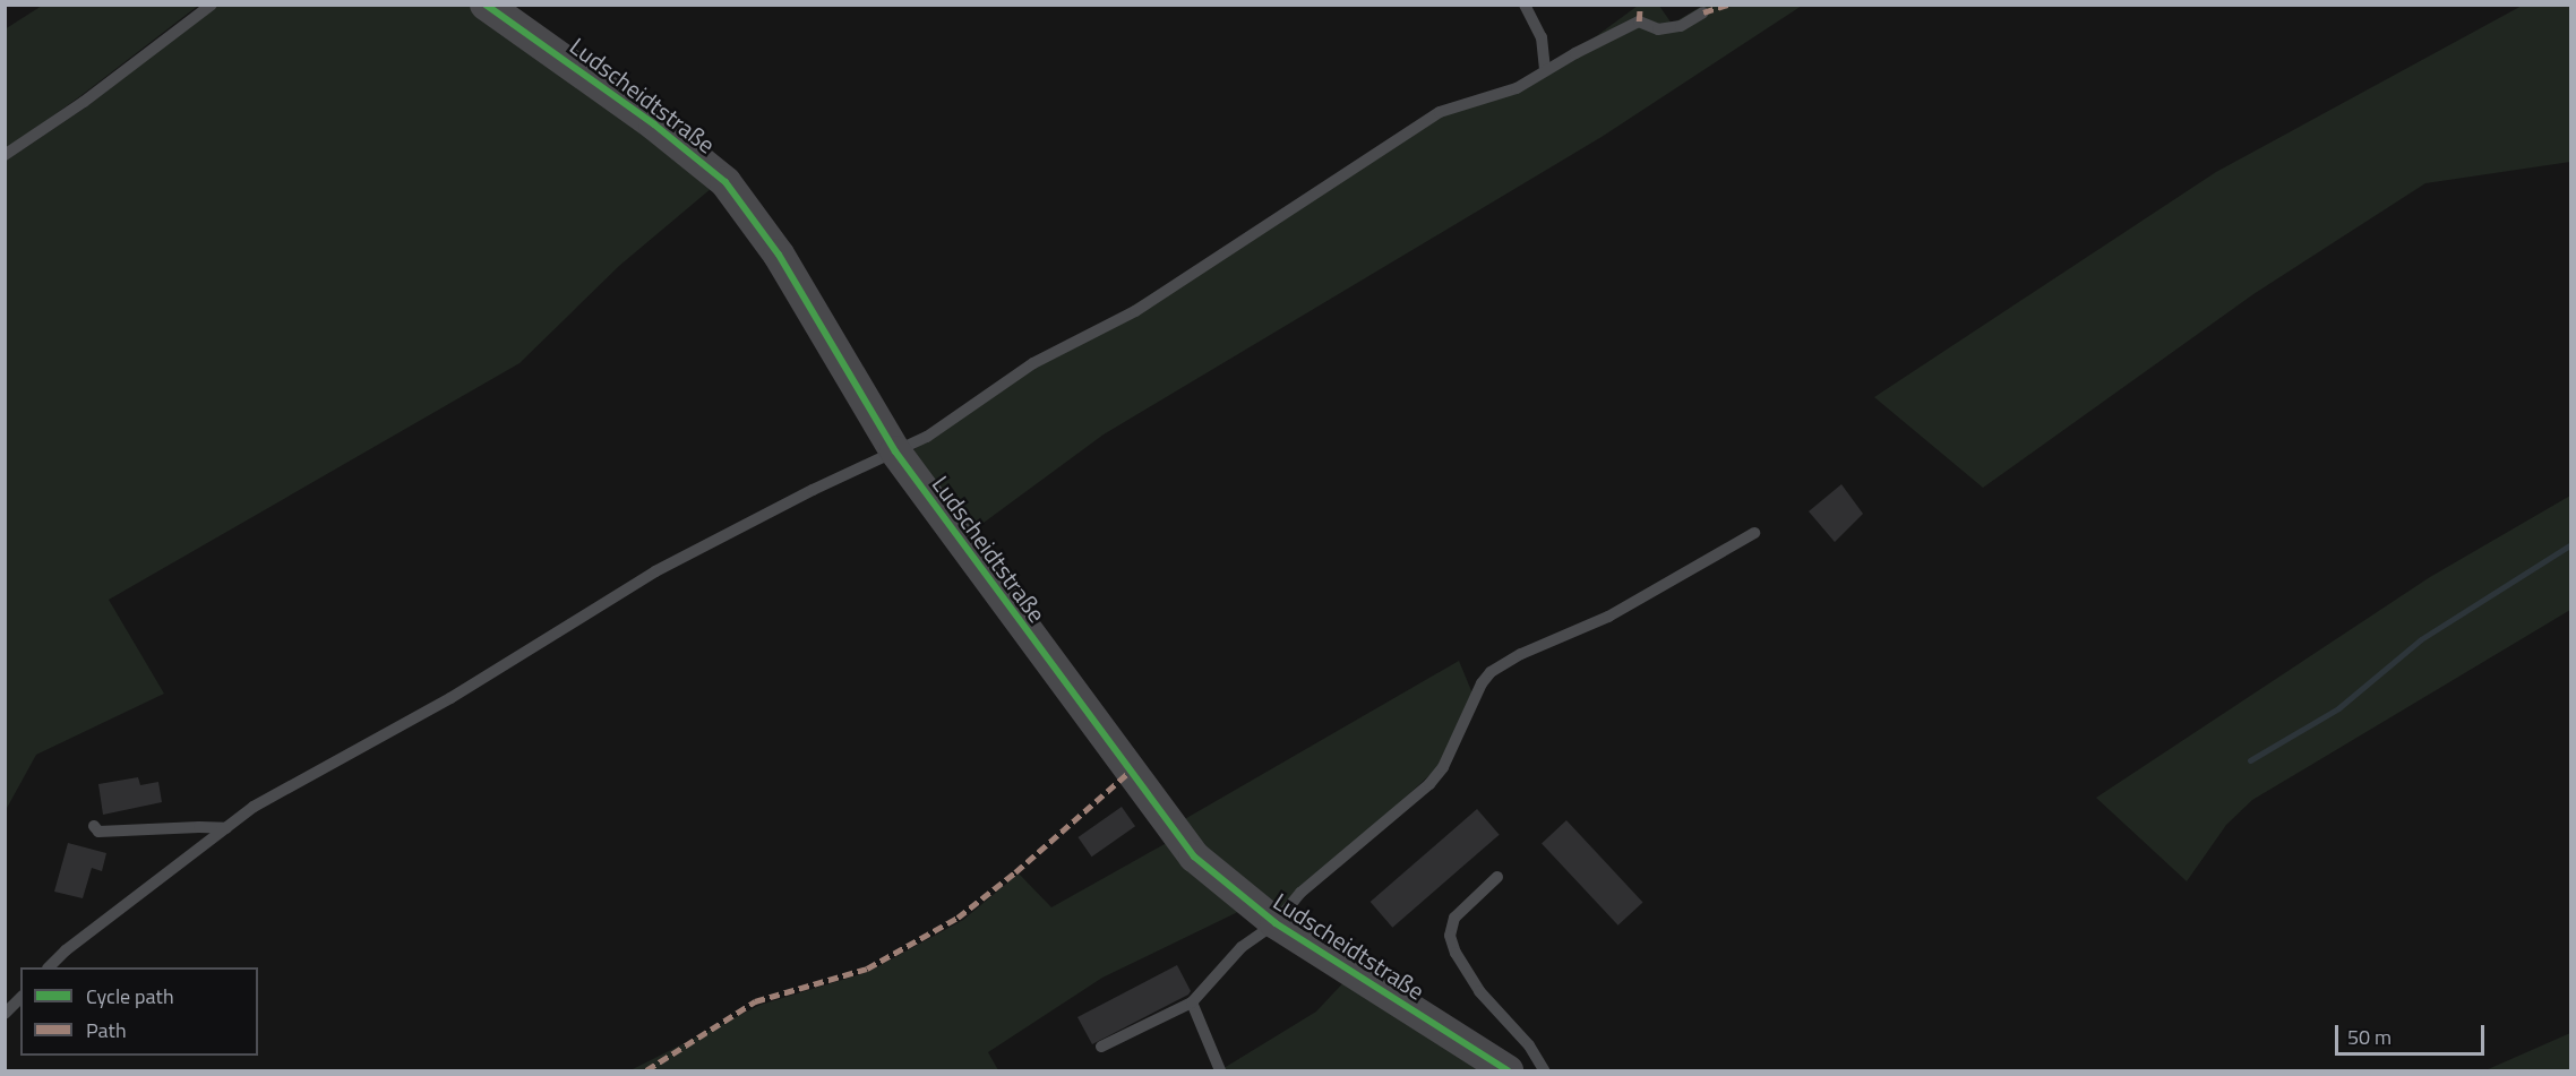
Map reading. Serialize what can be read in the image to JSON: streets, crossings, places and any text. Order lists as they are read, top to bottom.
{
  "streets": {
    "street": ["Ludscheidtstraße"]
  },
  "legend": ["Cycle path", "Path"],
  "scale_bar": "50 m"
}
